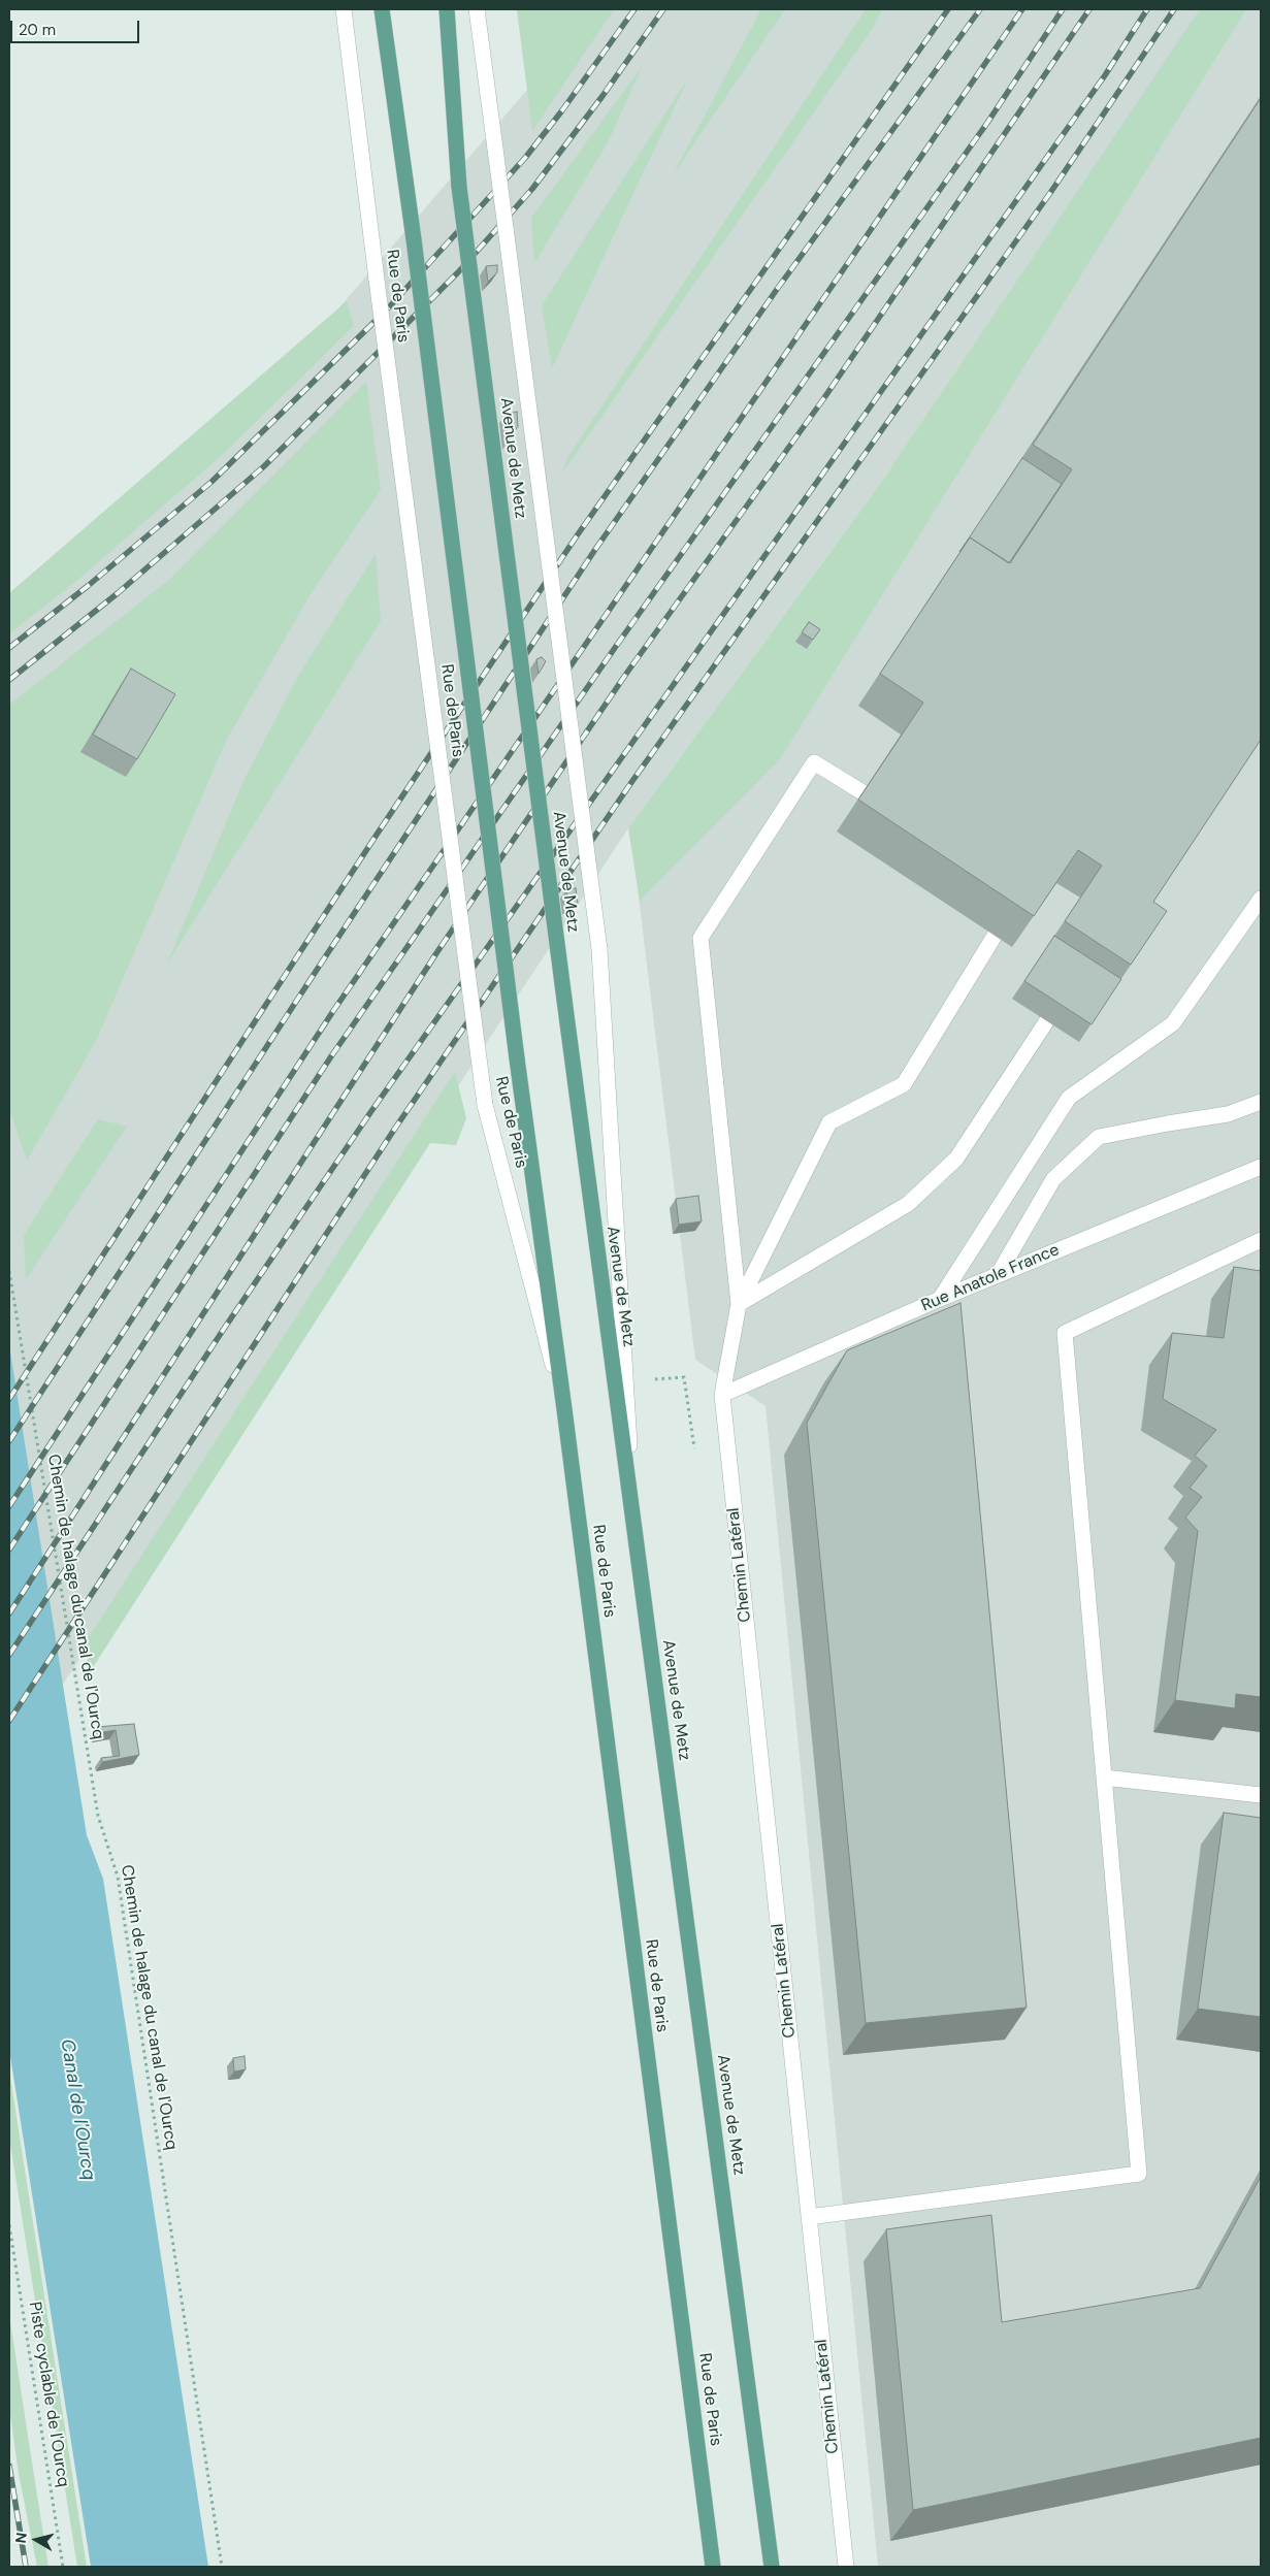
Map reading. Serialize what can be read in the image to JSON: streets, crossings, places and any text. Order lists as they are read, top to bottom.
{
  "streets": {
    "main road": ["Rue de Paris", "Avenue de Metz"],
    "street": ["Rue Anatole France", "Chemin Latéral"],
    "path": ["Chemin de halage du canal de l'Ourcq", "Piste cyclable de l'Ourcq"]
  },
  "crossings": [
    ["Rue Anatole France", "Chemin Latéral"]
  ],
  "water": ["Canal de l'Ourcq"],
  "scale_bar": "20 m",
  "north": "left"
}
